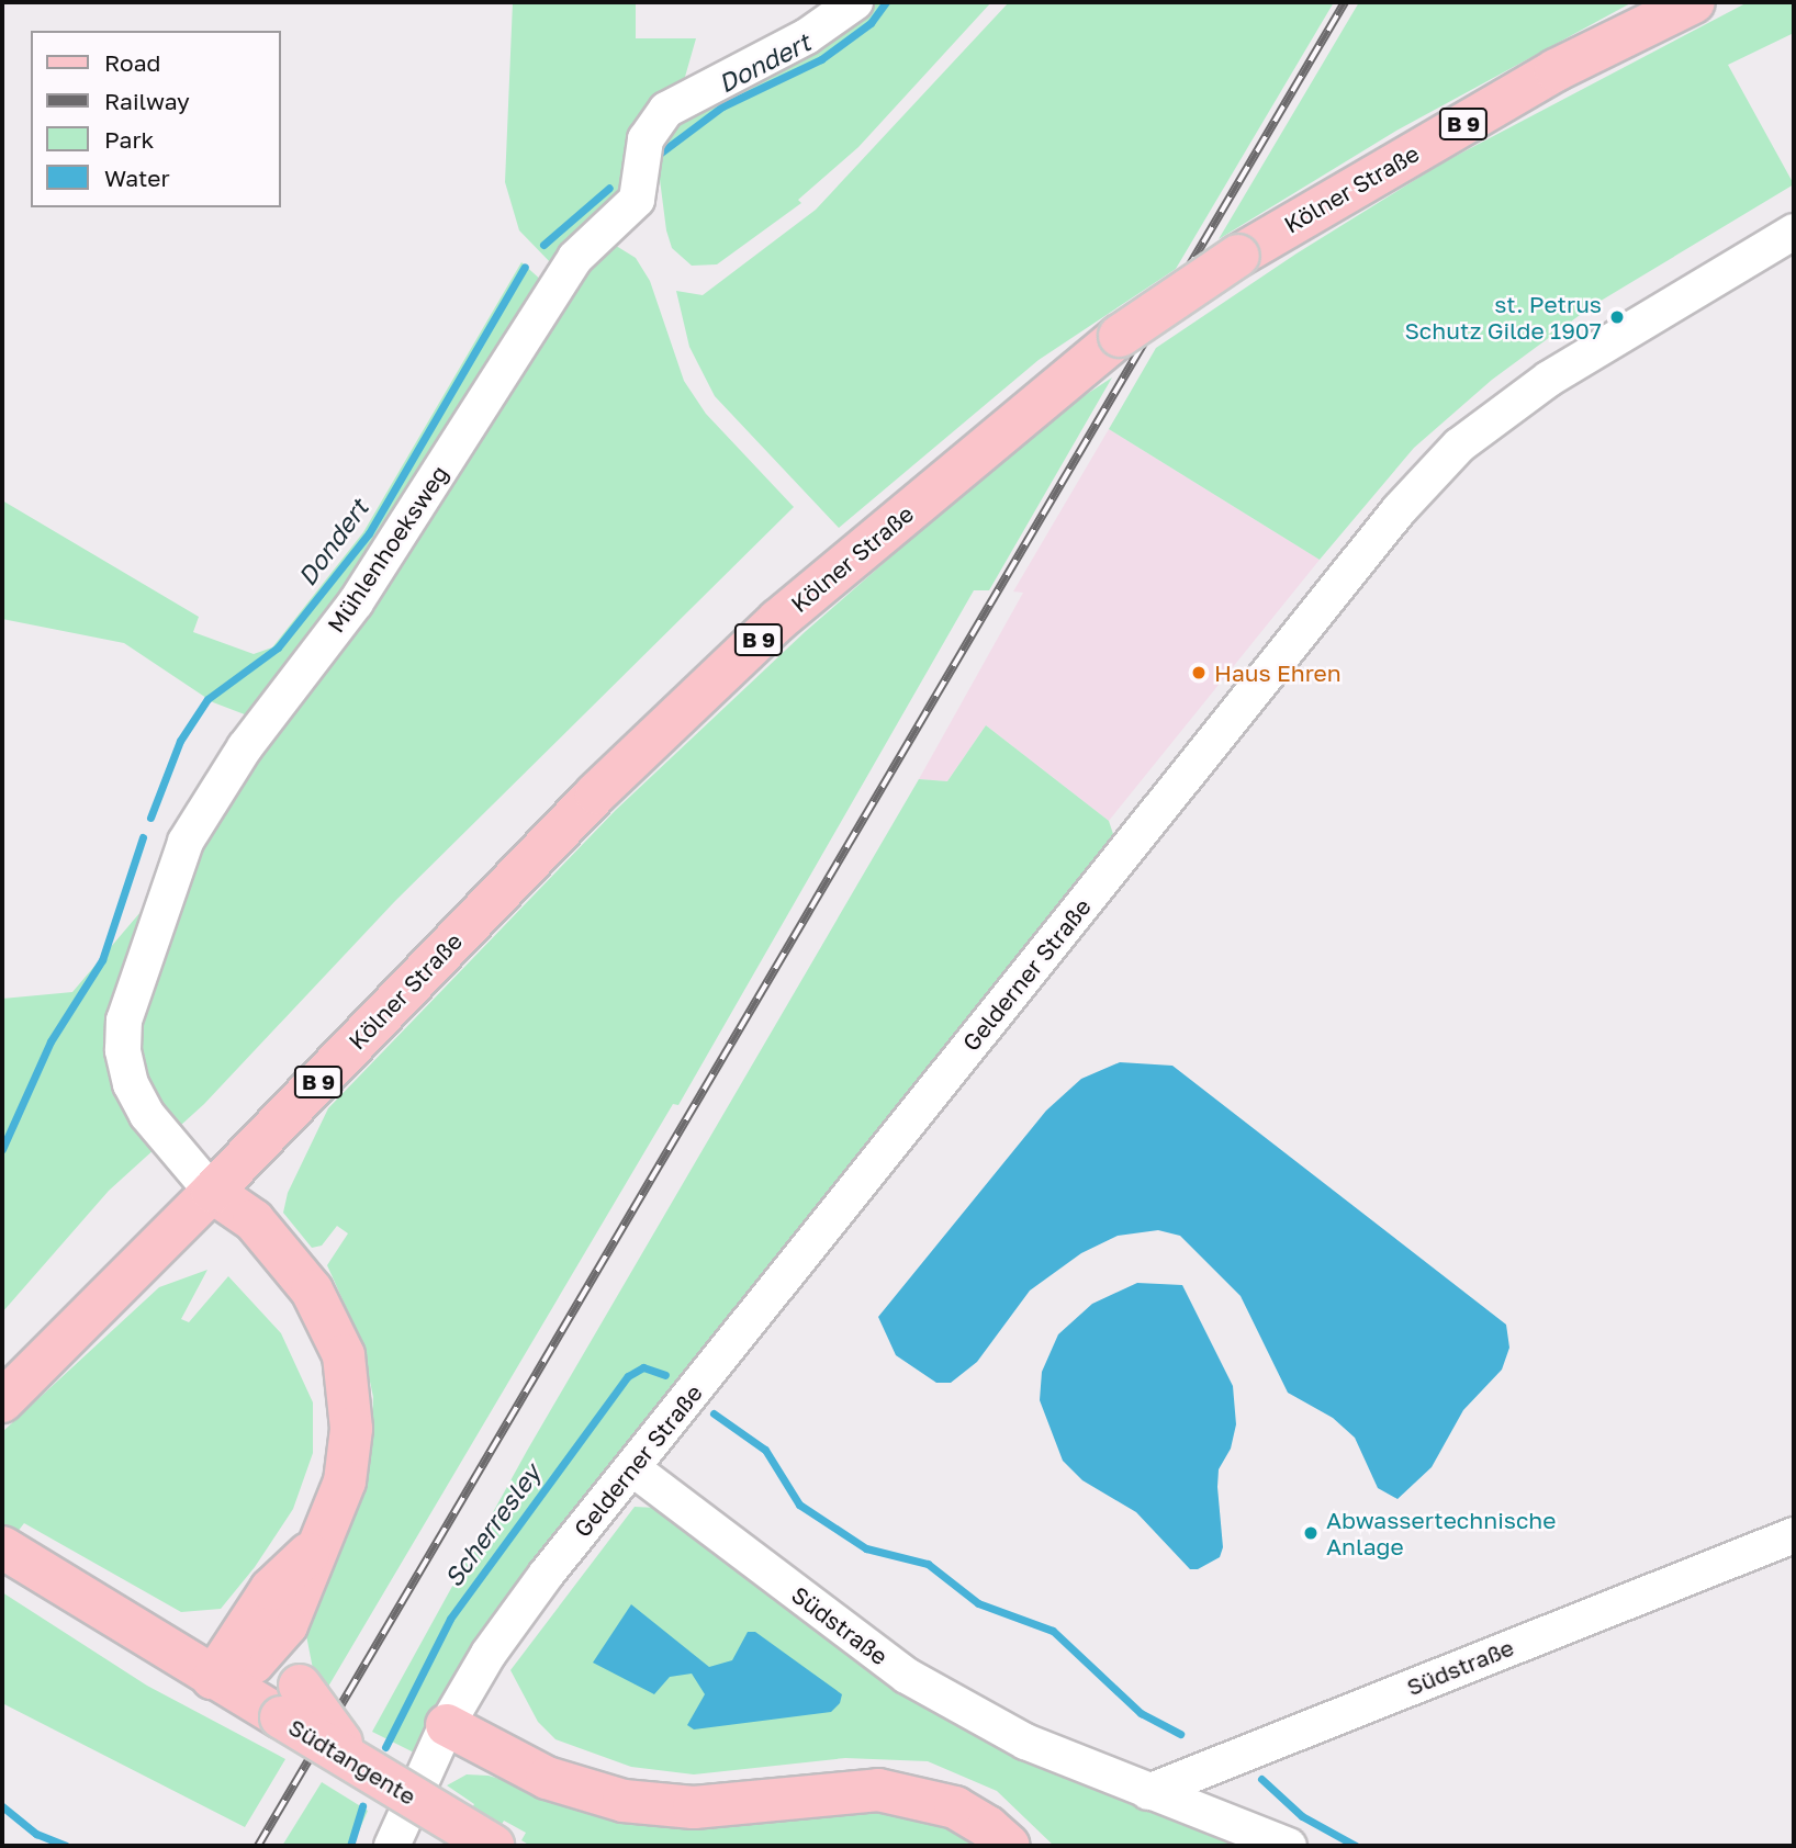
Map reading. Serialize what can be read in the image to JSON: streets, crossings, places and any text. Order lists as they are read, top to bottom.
{
  "streets": {
    "main road": ["B 9", "Kölner Straße", "Südtangente"],
    "street": ["Mühlenhoeksweg", "Gelderner Straße", "Südstraße"]
  },
  "crossings": [
    ["Kölner Straße", "Mühlenhoeksweg"],
    ["Gelderner Straße", "Südstraße"]
  ],
  "water": ["Dondert", "Scherresley"],
  "places": ["st. Petrus Schutz Gilde 1907", "Haus Ehren", "Abwassertechnische Anlage"],
  "legend": [
    "Road",
    "Railway",
    "Park",
    "Water"
  ]
}
